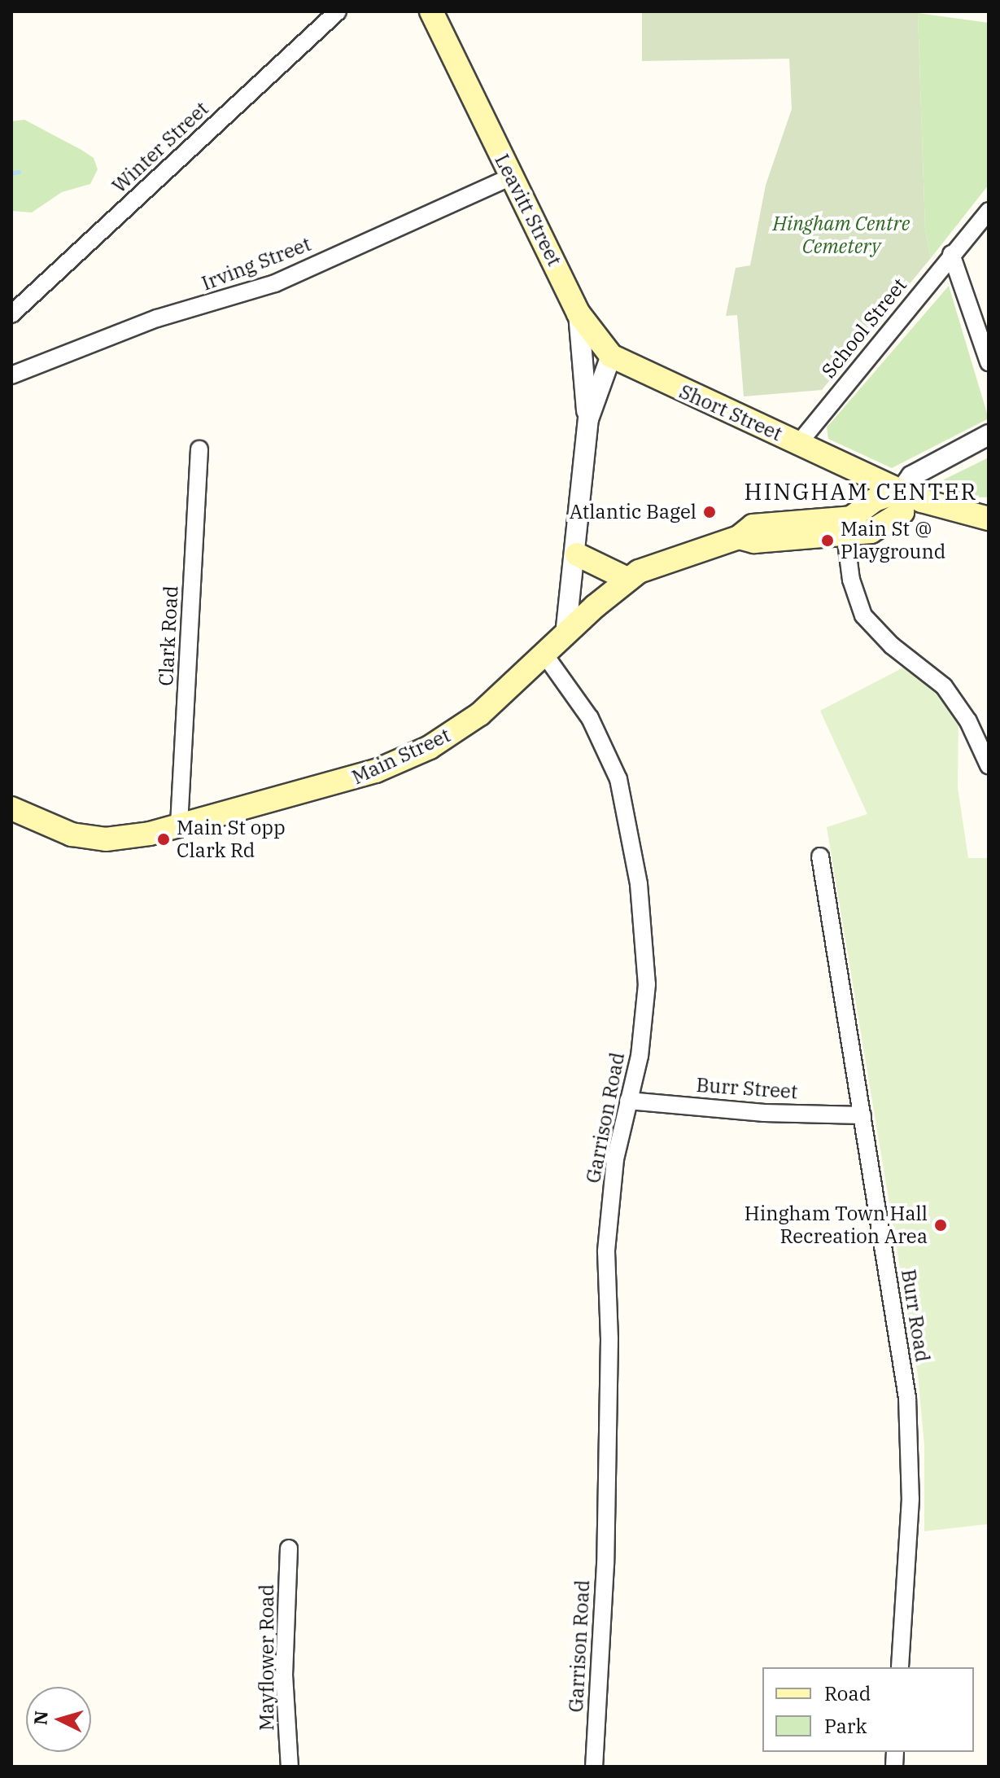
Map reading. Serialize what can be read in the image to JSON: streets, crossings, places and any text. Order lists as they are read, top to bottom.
{
  "streets": {
    "main road": ["Leavitt Street", "Short Street", "Main Street"],
    "street": [
      "Winter Street",
      "Irving Street",
      "School Street",
      "Clark Road",
      "Burr Street",
      "Garrison Road",
      "Burr Road",
      "Mayflower Road"
    ]
  },
  "crossings": [
    ["Leavitt Street", "Irving Street"],
    ["Leavitt Street", "Short Street"],
    ["Leavitt Street", "Main Street"],
    ["School Street", "Short Street"],
    ["Short Street", "Main Street"],
    ["Clark Road", "Main Street"],
    ["Main Street", "Garrison Road"],
    ["Burr Street", "Garrison Road"],
    ["Burr Street", "Burr Road"]
  ],
  "districts": ["HINGHAM CENTER"],
  "parks": ["Hingham Centre Cemetery"],
  "places": [
    "Atlantic Bagel",
    "Main St @ Playground",
    "Main St opp Clark Rd",
    "Hingham Town Hall Recreation Area"
  ],
  "legend": ["Road", "Park"],
  "north": "left"
}
